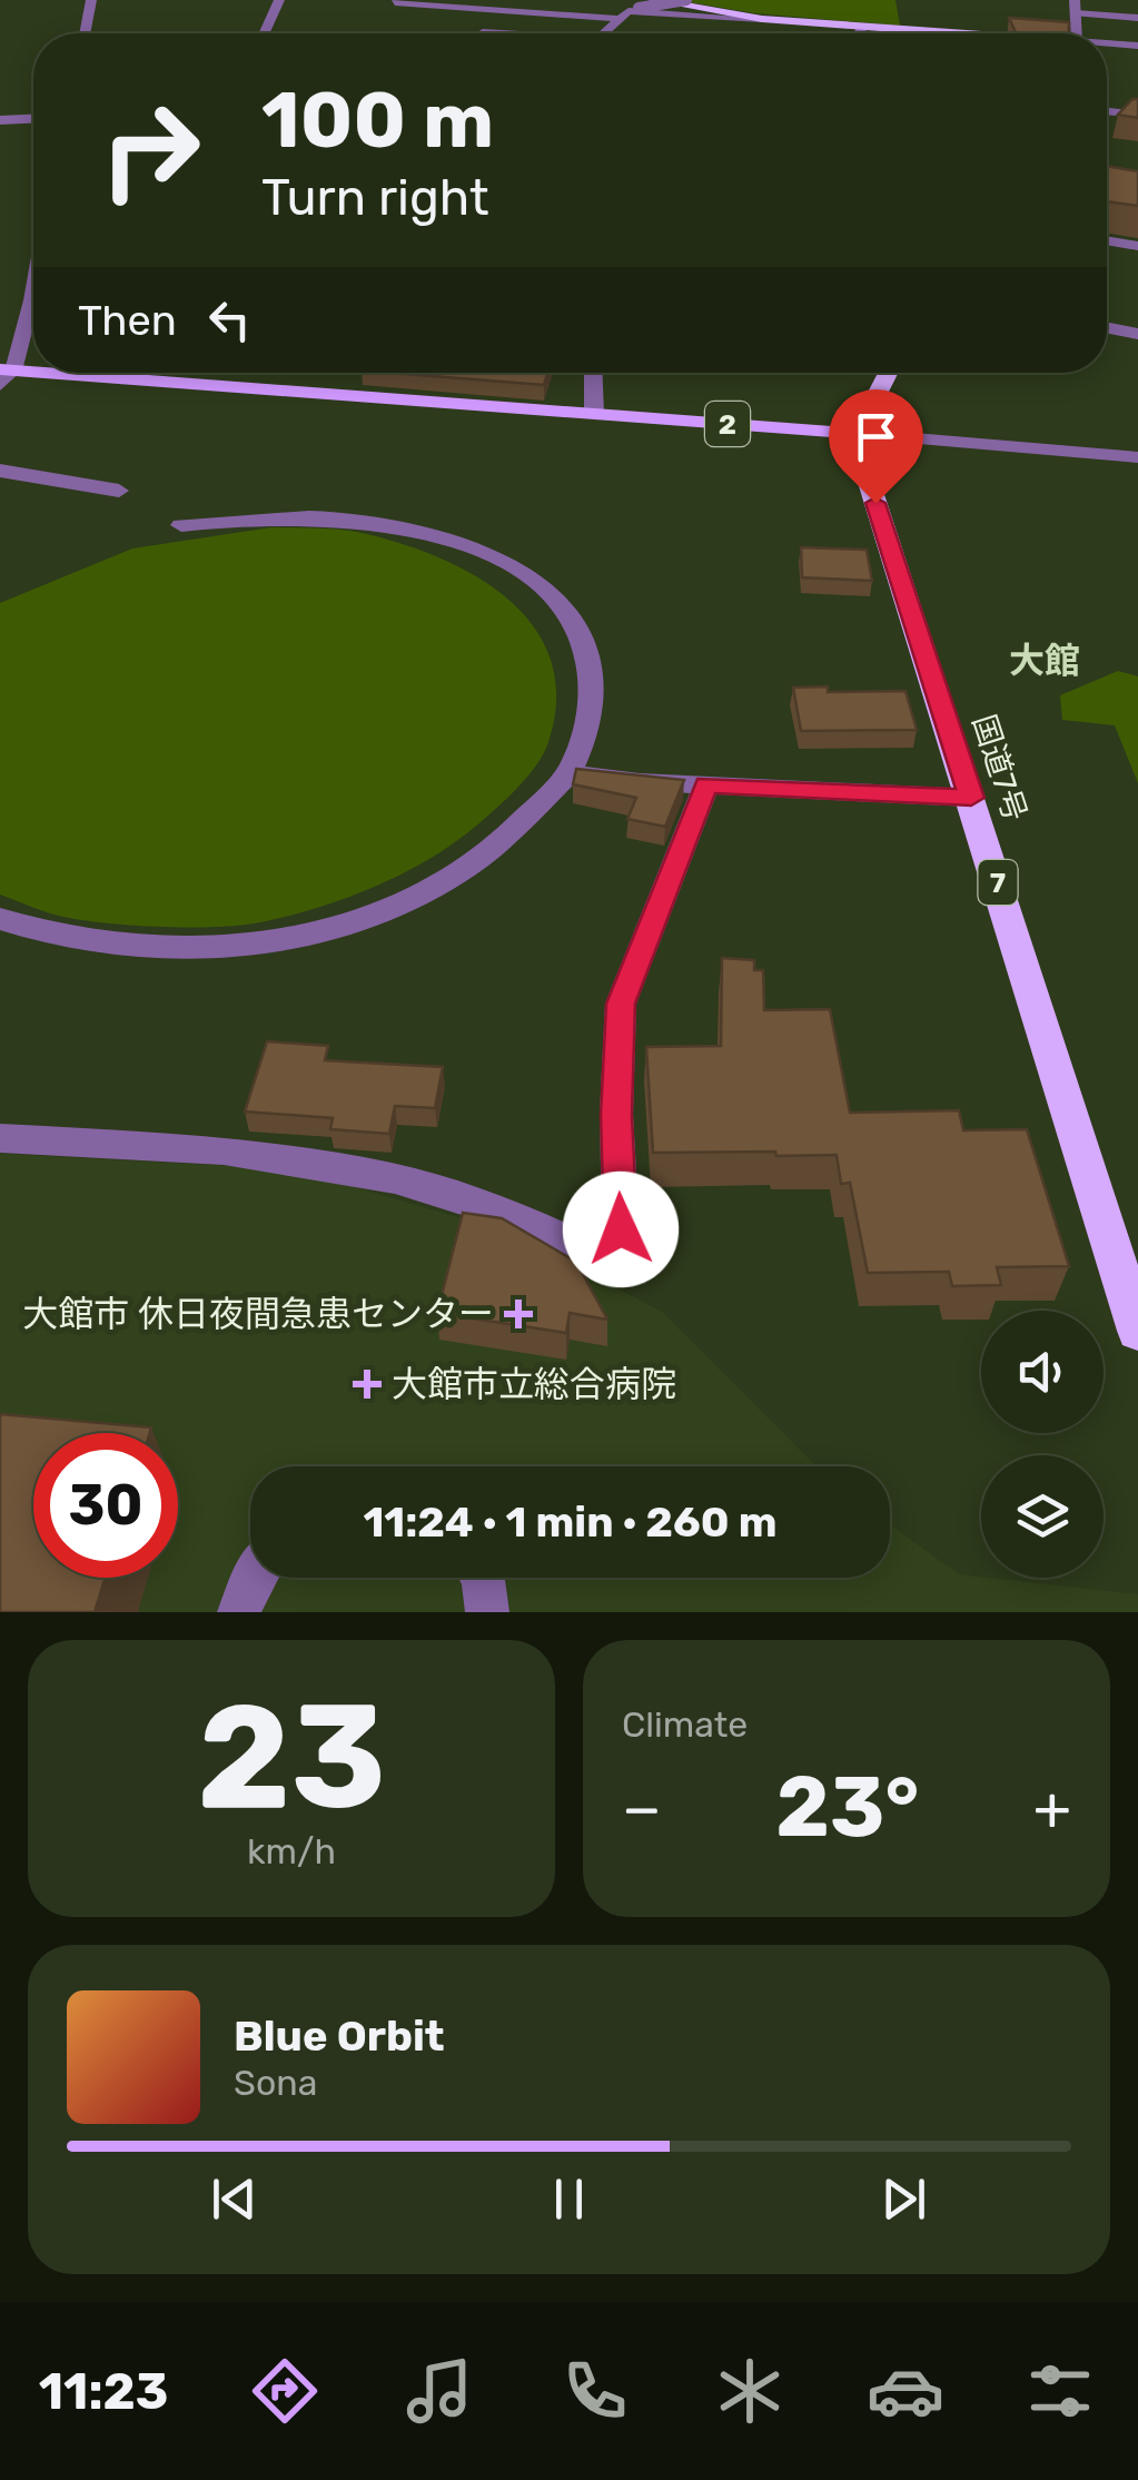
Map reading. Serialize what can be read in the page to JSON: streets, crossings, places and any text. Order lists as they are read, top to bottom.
{
  "streets": {
    "highway": ["国道7号", "7"],
    "main road": ["2"]
  },
  "crossings": [
    ["2", "国道7号"]
  ],
  "districts": ["大館"],
  "places": {
    "health": ["大館市 休日夜間急患センター", "大館市立総合病院"]
  },
  "page": {
    "turn": ["100 m", "Turn right"],
    "then": "Then",
    "limit": "30",
    "trip": "11:24 · 1 min · 260 m",
    "tile": [
      ["23", "km/h"],
      "Climate"
    ],
    "heat": ["−", "23°", "+"],
    "song": ["Blue Orbit", "Sona"],
    "tabs": "11:23"
  }
}
